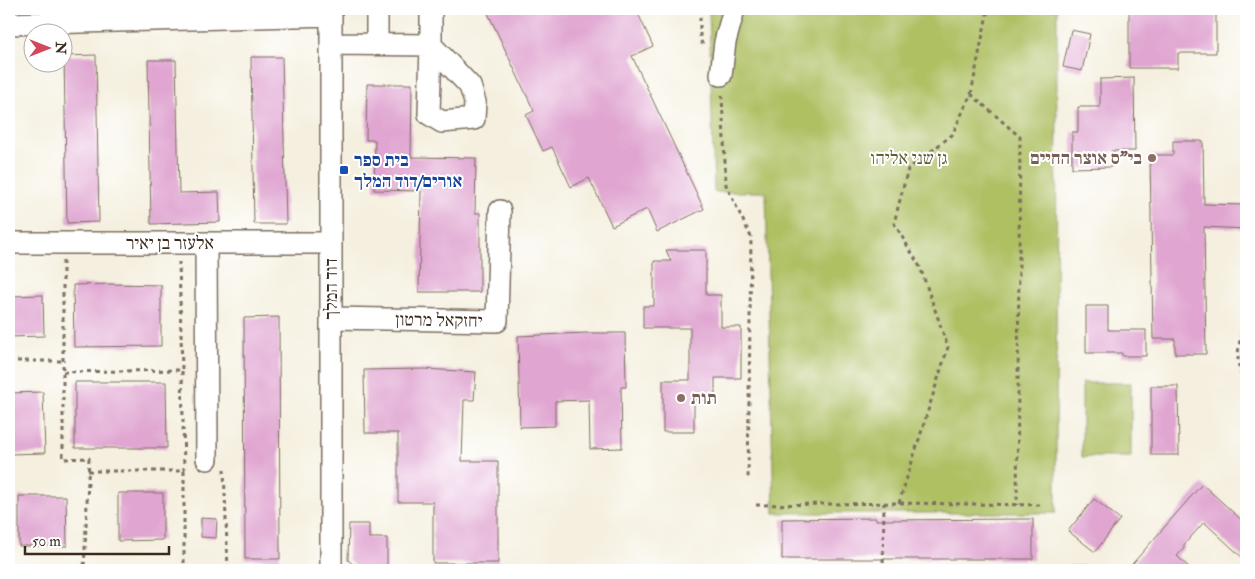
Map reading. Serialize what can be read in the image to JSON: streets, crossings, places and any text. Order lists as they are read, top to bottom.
{
  "streets": {
    "street": ["אלעזר בן יאיר", "דוד המלך", "יחזקאל מרטון"]
  },
  "crossings": [
    ["אלעזר בן יאיר", "דוד המלך"],
    ["דוד המלך", "יחזקאל מרטון"]
  ],
  "parks": ["גן שני אליהו"],
  "places": {
    "other": ["בי\"ס אוצר החיים", "תות"],
    "transit": ["בית ספר אורים/דוד המלך"]
  },
  "scale_bar": "50 m",
  "north": "right"
}
